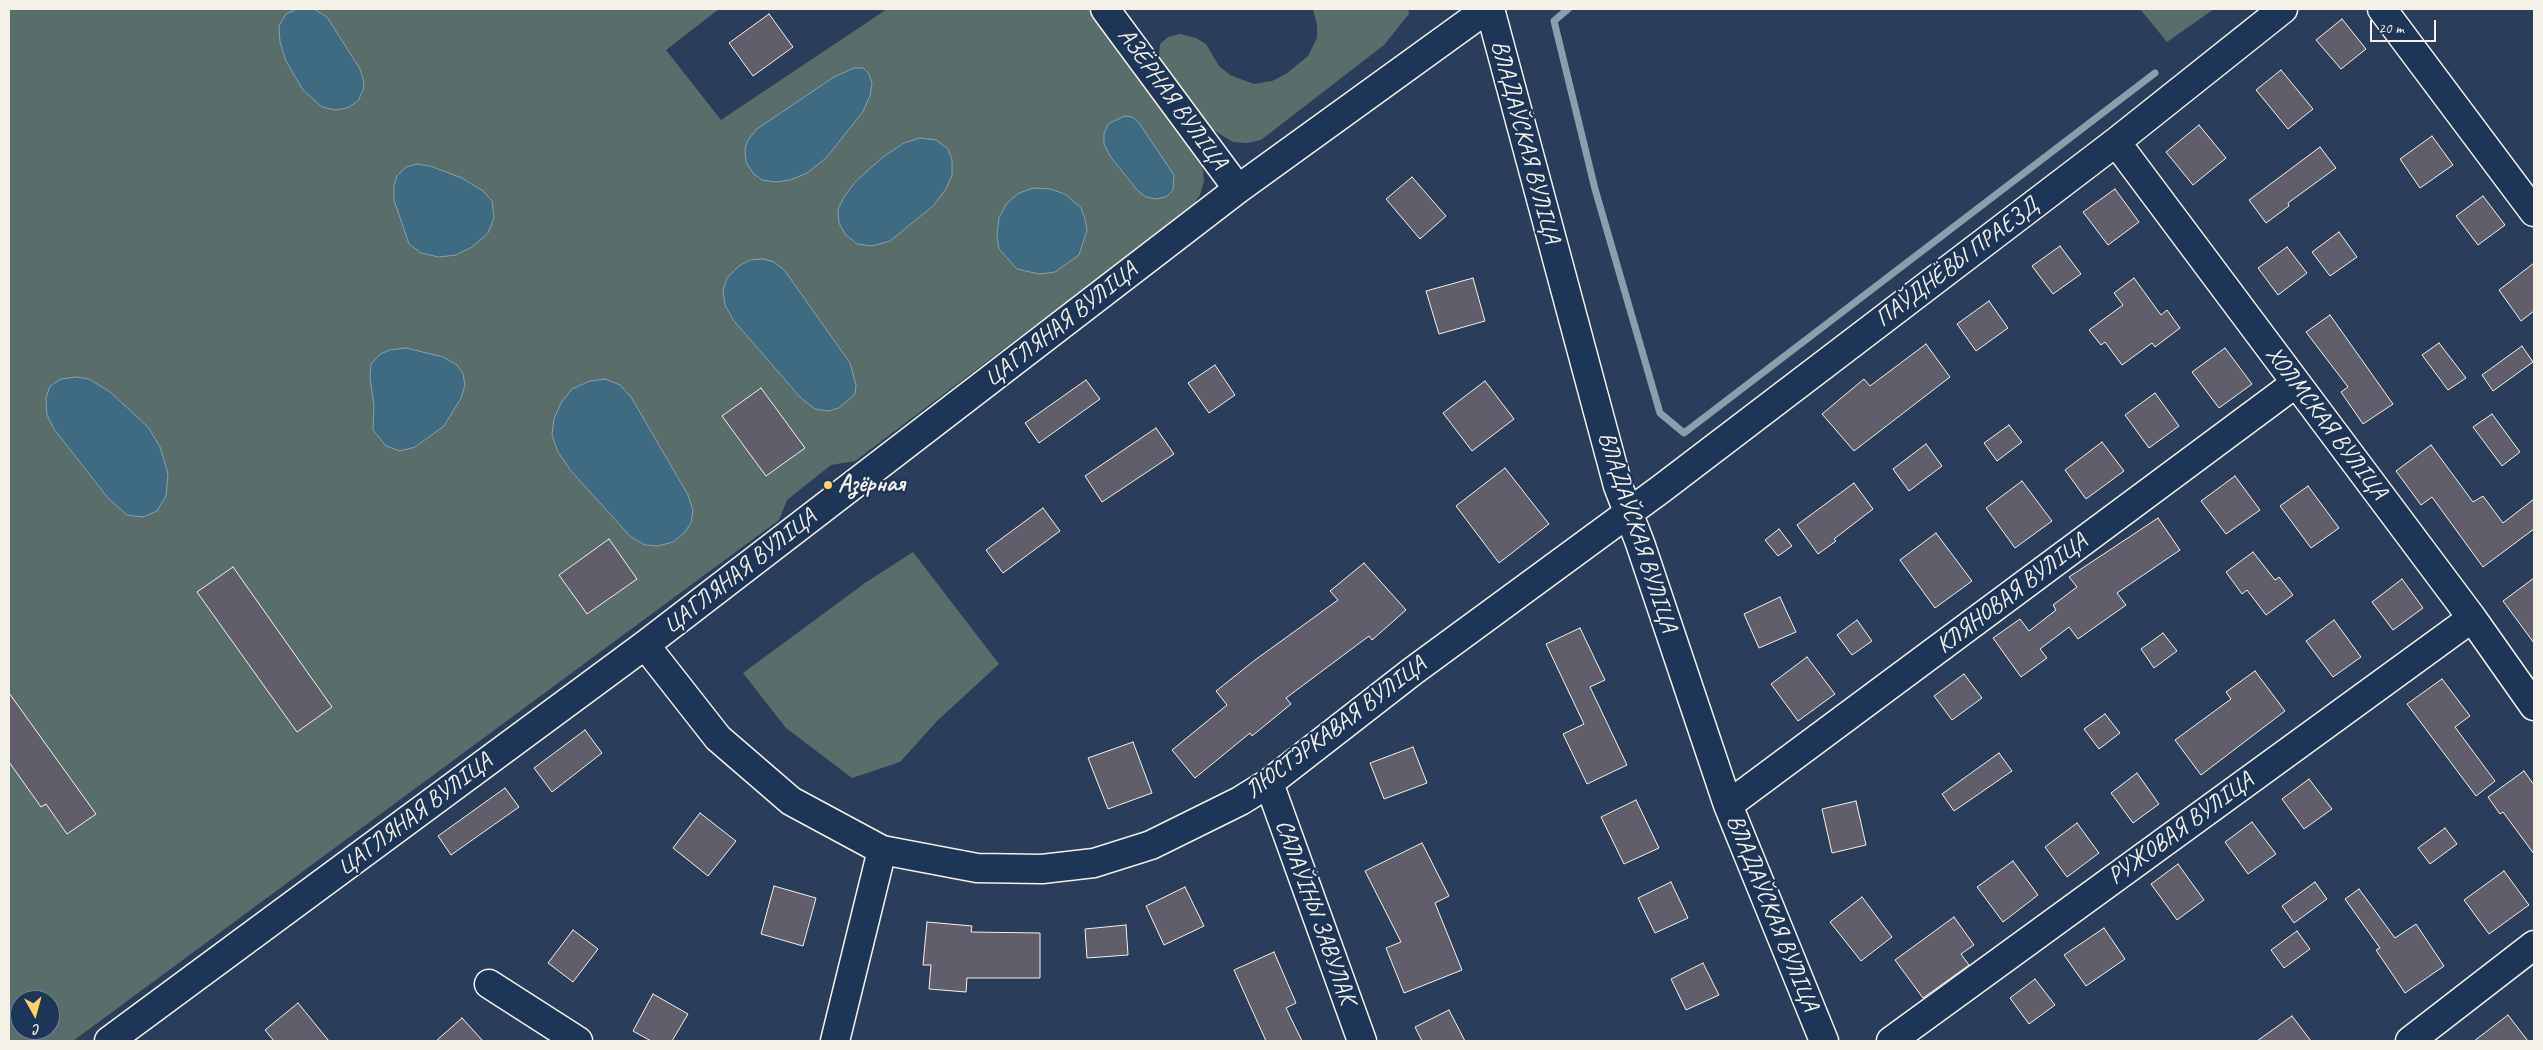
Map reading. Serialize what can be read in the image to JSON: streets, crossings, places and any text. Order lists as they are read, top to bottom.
{
  "streets": {
    "street": [
      "АЗЁРНАЯ ВУЛІЦА",
      "ВЛАДАЎСКАЯ ВУЛІЦА",
      "ПАЎДНЁВЫ ПРАЕЗД",
      "ЦАГЛЯНАЯ ВУЛІЦА",
      "ХОЛМСКАЯ ВУЛІЦА",
      "КЛЯНОВАЯ ВУЛІЦА",
      "ЛЮСТЭРКАВАЯ ВУЛІЦА",
      "РУЖОВАЯ ВУЛІЦА",
      "САЛАЎІНЫ ЗАВУЛАК"
    ]
  },
  "crossings": [
    ["АЗЁРНАЯ ВУЛІЦА", "ЦАГЛЯНАЯ ВУЛІЦА"],
    ["ВЛАДАЎСКАЯ ВУЛІЦА", "ПАЎДНЁВЫ ПРАЕЗД"],
    ["ВЛАДАЎСКАЯ ВУЛІЦА", "ЦАГЛЯНАЯ ВУЛІЦА"],
    ["ВЛАДАЎСКАЯ ВУЛІЦА", "КЛЯНОВАЯ ВУЛІЦА"],
    ["ВЛАДАЎСКАЯ ВУЛІЦА", "ЛЮСТЭРКАВАЯ ВУЛІЦА"],
    ["ПАЎДНЁВЫ ПРАЕЗД", "ХОЛМСКАЯ ВУЛІЦА"],
    ["ПАЎДНЁВЫ ПРАЕЗД", "ЛЮСТЭРКАВАЯ ВУЛІЦА"],
    ["ЦАГЛЯНАЯ ВУЛІЦА", "ЛЮСТЭРКАВАЯ ВУЛІЦА"],
    ["ХОЛМСКАЯ ВУЛІЦА", "КЛЯНОВАЯ ВУЛІЦА"],
    ["ХОЛМСКАЯ ВУЛІЦА", "РУЖОВАЯ ВУЛІЦА"],
    ["ЛЮСТЭРКАВАЯ ВУЛІЦА", "САЛАЎІНЫ ЗАВУЛАК"]
  ],
  "places": ["Азёрная"],
  "scale_bar": "20 m",
  "north": "bottom"
}
